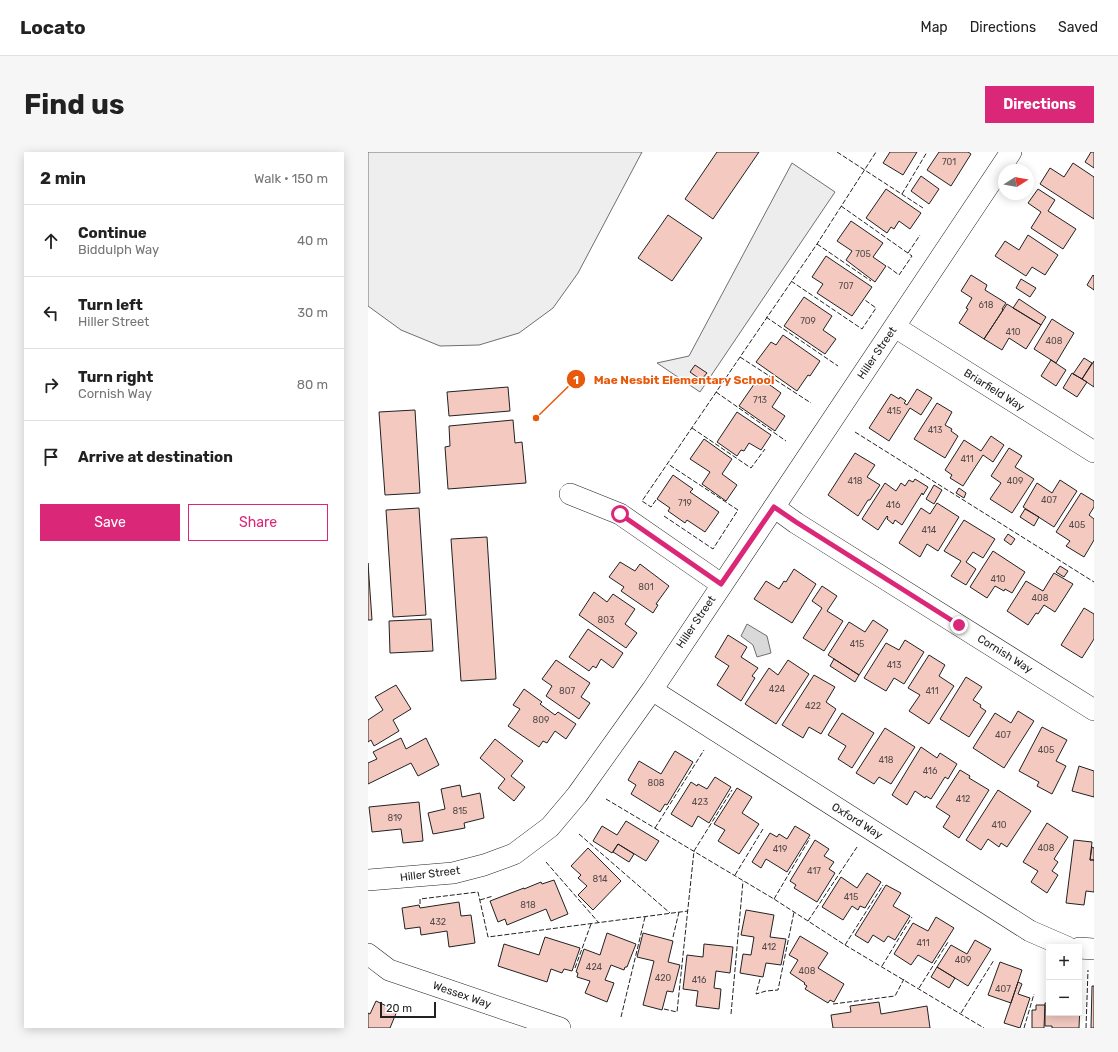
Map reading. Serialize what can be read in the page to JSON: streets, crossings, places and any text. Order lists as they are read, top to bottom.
{
  "streets": {
    "street": [
      "Hiller Street",
      "Briarfield Way",
      "Cornish Way",
      "Oxford Way",
      "Wessex Way"
    ]
  },
  "crossings": [
    ["Hiller Street", "Briarfield Way"],
    ["Hiller Street", "Cornish Way"],
    ["Hiller Street", "Oxford Way"]
  ],
  "places": ["Mae Nesbit Elementary School"],
  "house_numbers": [
    "701",
    "705",
    "707",
    "618",
    "709",
    "410",
    "408",
    "713",
    "415",
    "413",
    "411",
    "418",
    "409",
    "407",
    "719",
    "416",
    "405",
    "414",
    "410",
    "801",
    "408",
    "803",
    "415",
    "413",
    "424",
    "807",
    "411",
    "422",
    "809",
    "407",
    "405",
    "418",
    "416",
    "808",
    "412",
    "423",
    "815",
    "819",
    "410",
    "408",
    "419",
    "417",
    "814",
    "415",
    "818",
    "432",
    "411",
    "412",
    "409",
    "424",
    "408",
    "420",
    "416",
    "407"
  ],
  "scale_bar": "20 m",
  "north": "right",
  "page": {
    "header": "Locato",
    "nav": ["Map", "Directions", "Saved"],
    "buttons": [
      "Directions",
      ["Save", "Share"]
    ],
    "title": "Find us",
    "heading": ["2 min", "Walk · 150 m"],
    "list": [
      ["Continue", "Biddulph Way", "40 m"],
      ["Turn left", "Hiller Street", "30 m"],
      ["Turn right", "Cornish Way", "80 m"],
      "Arrive at destination"
    ],
    "map_buttons": ["+", "−"],
    "scale": "20 m"
  }
}
